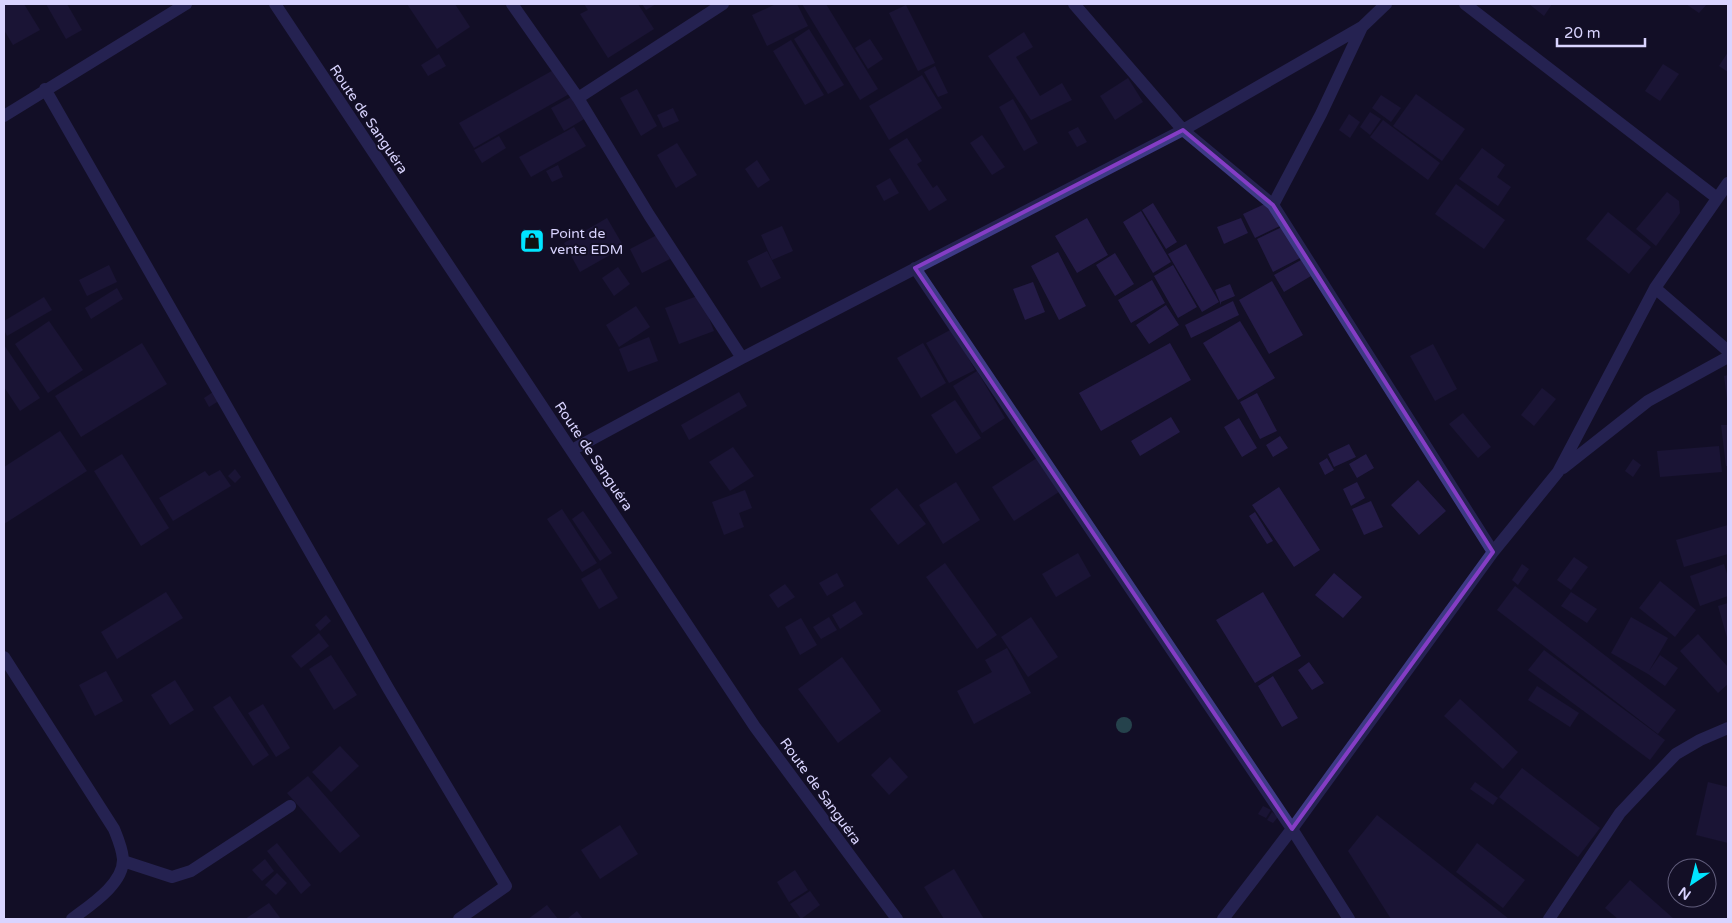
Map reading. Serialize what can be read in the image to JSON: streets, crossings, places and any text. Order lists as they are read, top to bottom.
{
  "streets": {
    "street": ["Route de Sanguéra"]
  },
  "places": {
    "shop": ["Point de vente EDM"]
  },
  "scale_bar": "20 m",
  "north": "bottom left"
}
